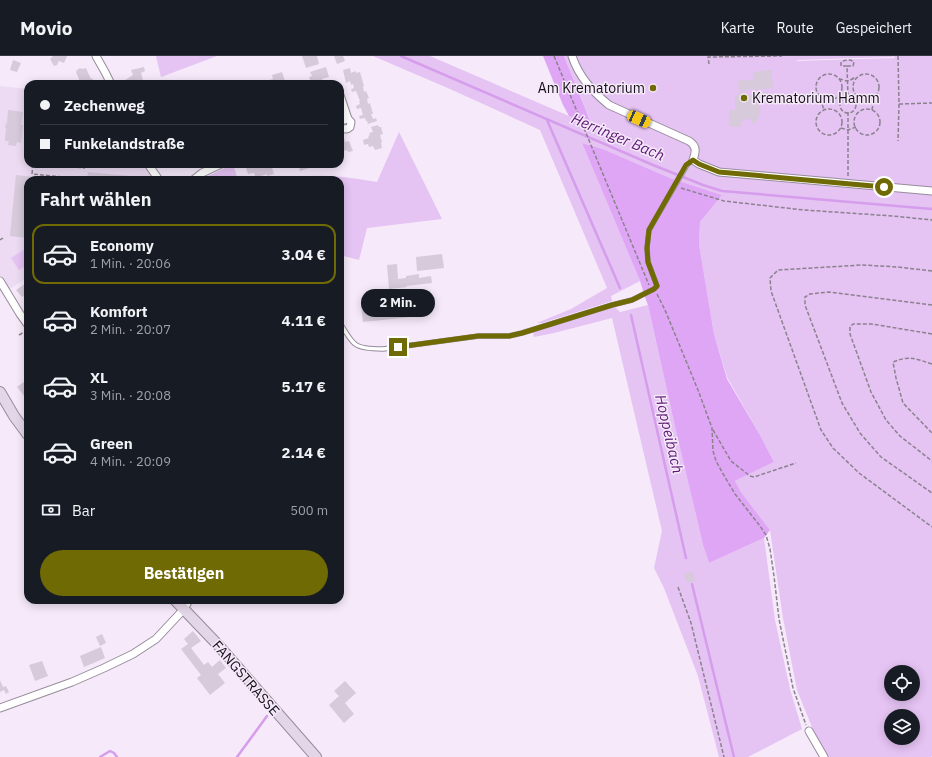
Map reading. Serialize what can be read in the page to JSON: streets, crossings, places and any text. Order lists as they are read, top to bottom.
{
  "streets": {
    "main road": ["FANGSTRASSE"]
  },
  "water": ["Herringer Bach", "Hoppeibach"],
  "places": ["Am Krematorium", "Krematorium Hamm"],
  "page": {
    "header": "Movio",
    "nav": ["Karte", "Route", "Gespeichert"],
    "banner": ["Zechenweg", "Funkelandstraße"],
    "heading": "Fahrt wählen",
    "list": [
      {
        "name": "Economy",
        "note": "1 Min. · 20:06",
        "value": "3.04 €"
      },
      {
        "name": "Komfort",
        "note": "2 Min. · 20:07",
        "value": "4.11 €"
      },
      {
        "name": "XL",
        "note": "3 Min. · 20:08",
        "value": "5.17 €"
      },
      {
        "name": "Green",
        "note": "4 Min. · 20:09",
        "value": "2.14 €"
      }
    ],
    "bubble": "2 Min.",
    "pay": ["Bar", "500 m"],
    "buttons": "Bestätigen"
  }
}
